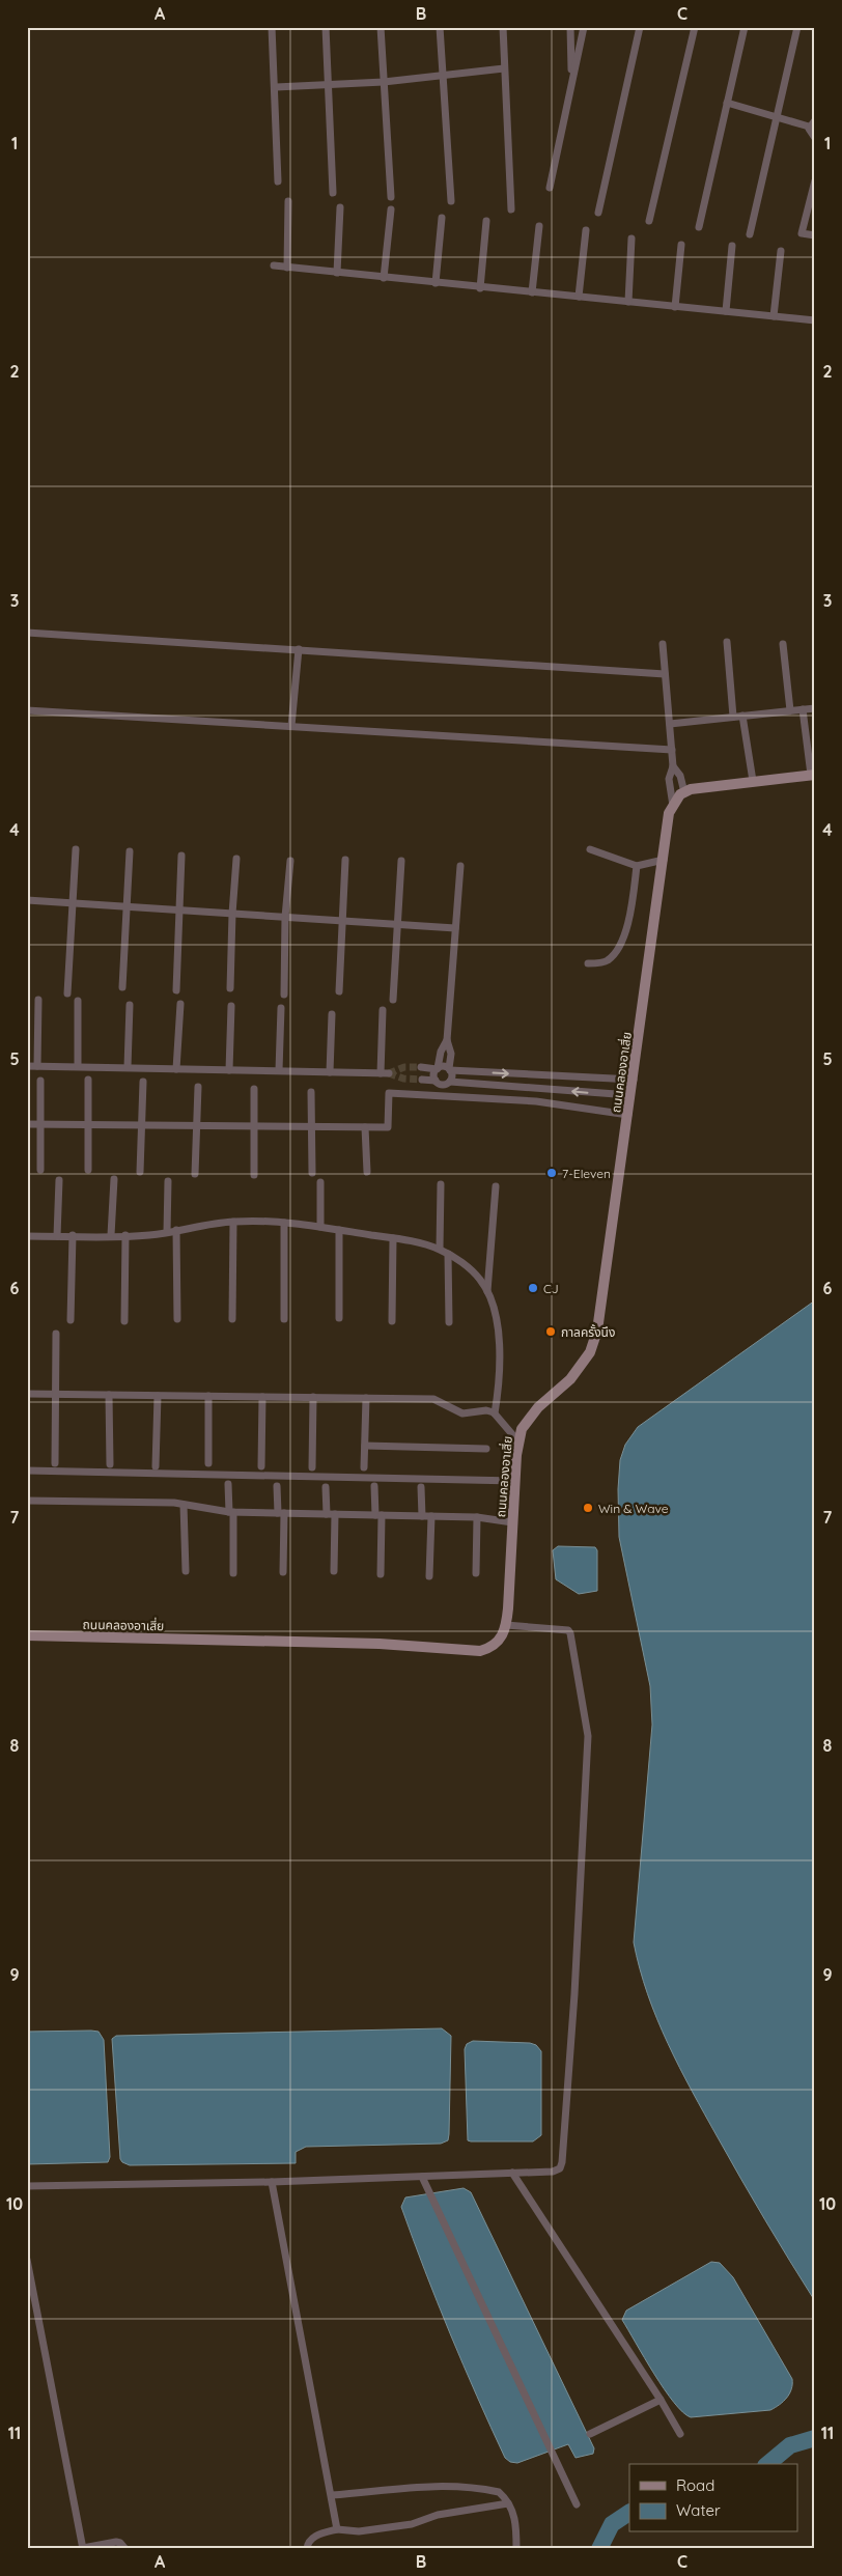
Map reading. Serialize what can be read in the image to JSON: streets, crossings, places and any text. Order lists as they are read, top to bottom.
{
  "streets": {
    "street": ["ถนนคลองอาเสี่ย"]
  },
  "places": [
    "7-Eleven",
    "CJ",
    "กาลครั้งนึง",
    "Win & Wave"
  ],
  "legend": ["Road", "Water"],
  "grid": {
    "columns": ["A", "B", "C"],
    "rows": [
      "1",
      "2",
      "3",
      "4",
      "5",
      "6",
      "7",
      "8",
      "9",
      "10",
      "11"
    ]
  }
}
